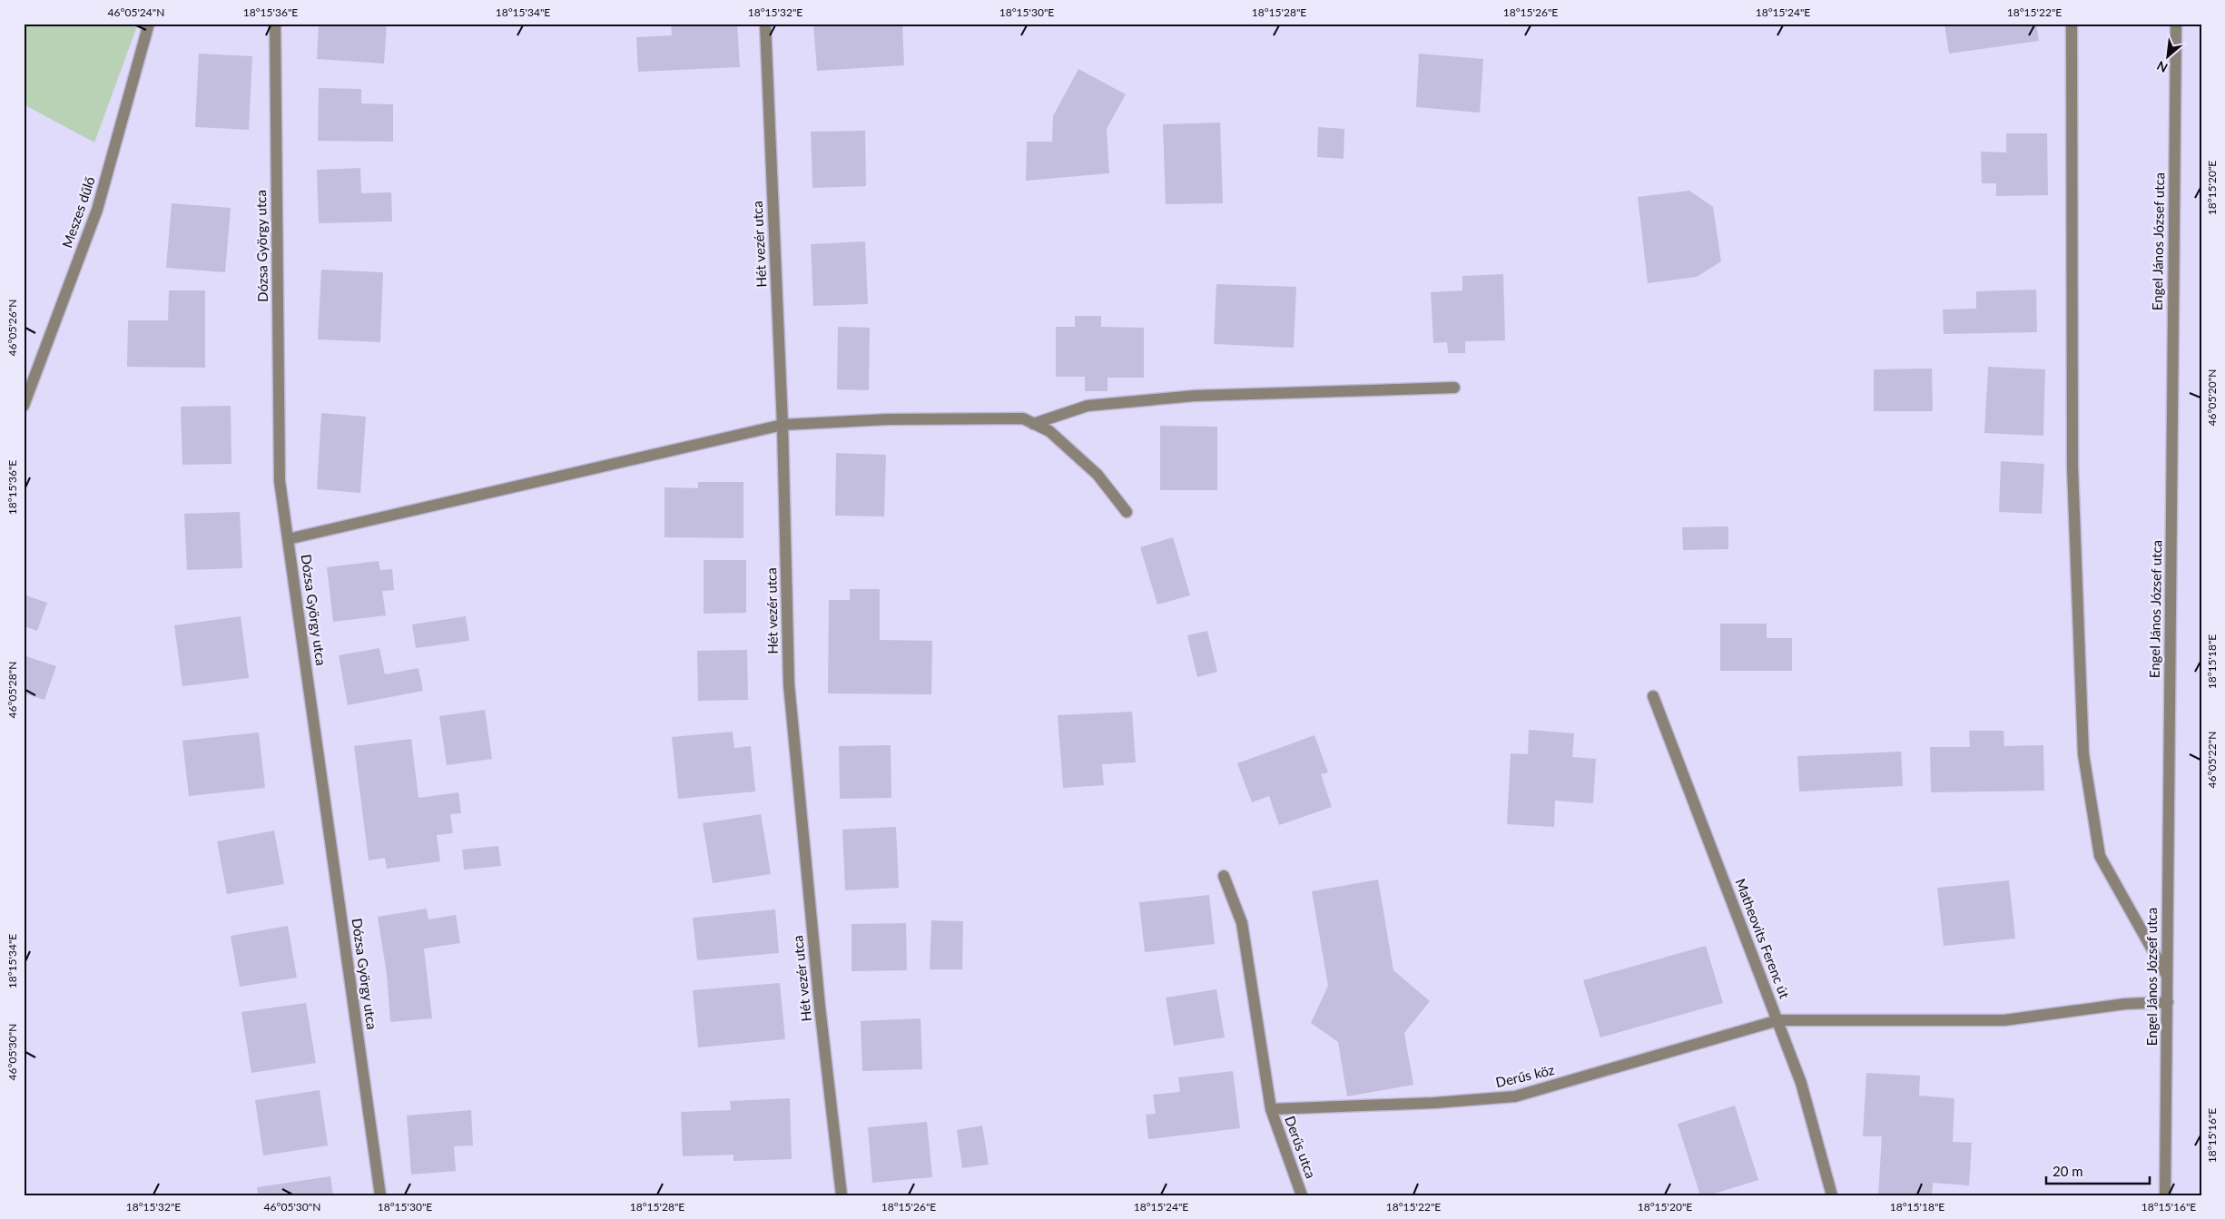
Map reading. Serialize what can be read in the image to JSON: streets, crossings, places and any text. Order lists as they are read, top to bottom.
{
  "streets": {
    "street": [
      "Meszes dűlő",
      "Engel János József utca",
      "Hét vezér utca",
      "Dózsa György utca",
      "Matheovits Ferenc út",
      "Derűs köz",
      "Derűs utca"
    ]
  },
  "crossings": [
    ["Engel János József utca", "Derűs köz"],
    ["Matheovits Ferenc út", "Derűs köz"],
    ["Derűs köz", "Derűs utca"]
  ],
  "scale_bar": "20 m",
  "north": "bottom left",
  "coordinates": [
    "46°05'24\"N",
    "18°15'36\"E",
    "18°15'34\"E",
    "18°15'32\"E",
    "18°15'30\"E",
    "18°15'28\"E",
    "18°15'26\"E",
    "18°15'24\"E",
    "18°15'22\"E",
    "18°15'20\"E",
    "46°05'26\"N",
    "46°05'20\"N",
    "18°15'18\"E",
    "46°05'28\"N",
    "46°05'22\"N",
    "46°05'30\"N",
    "18°15'16\"E"
  ]
}
